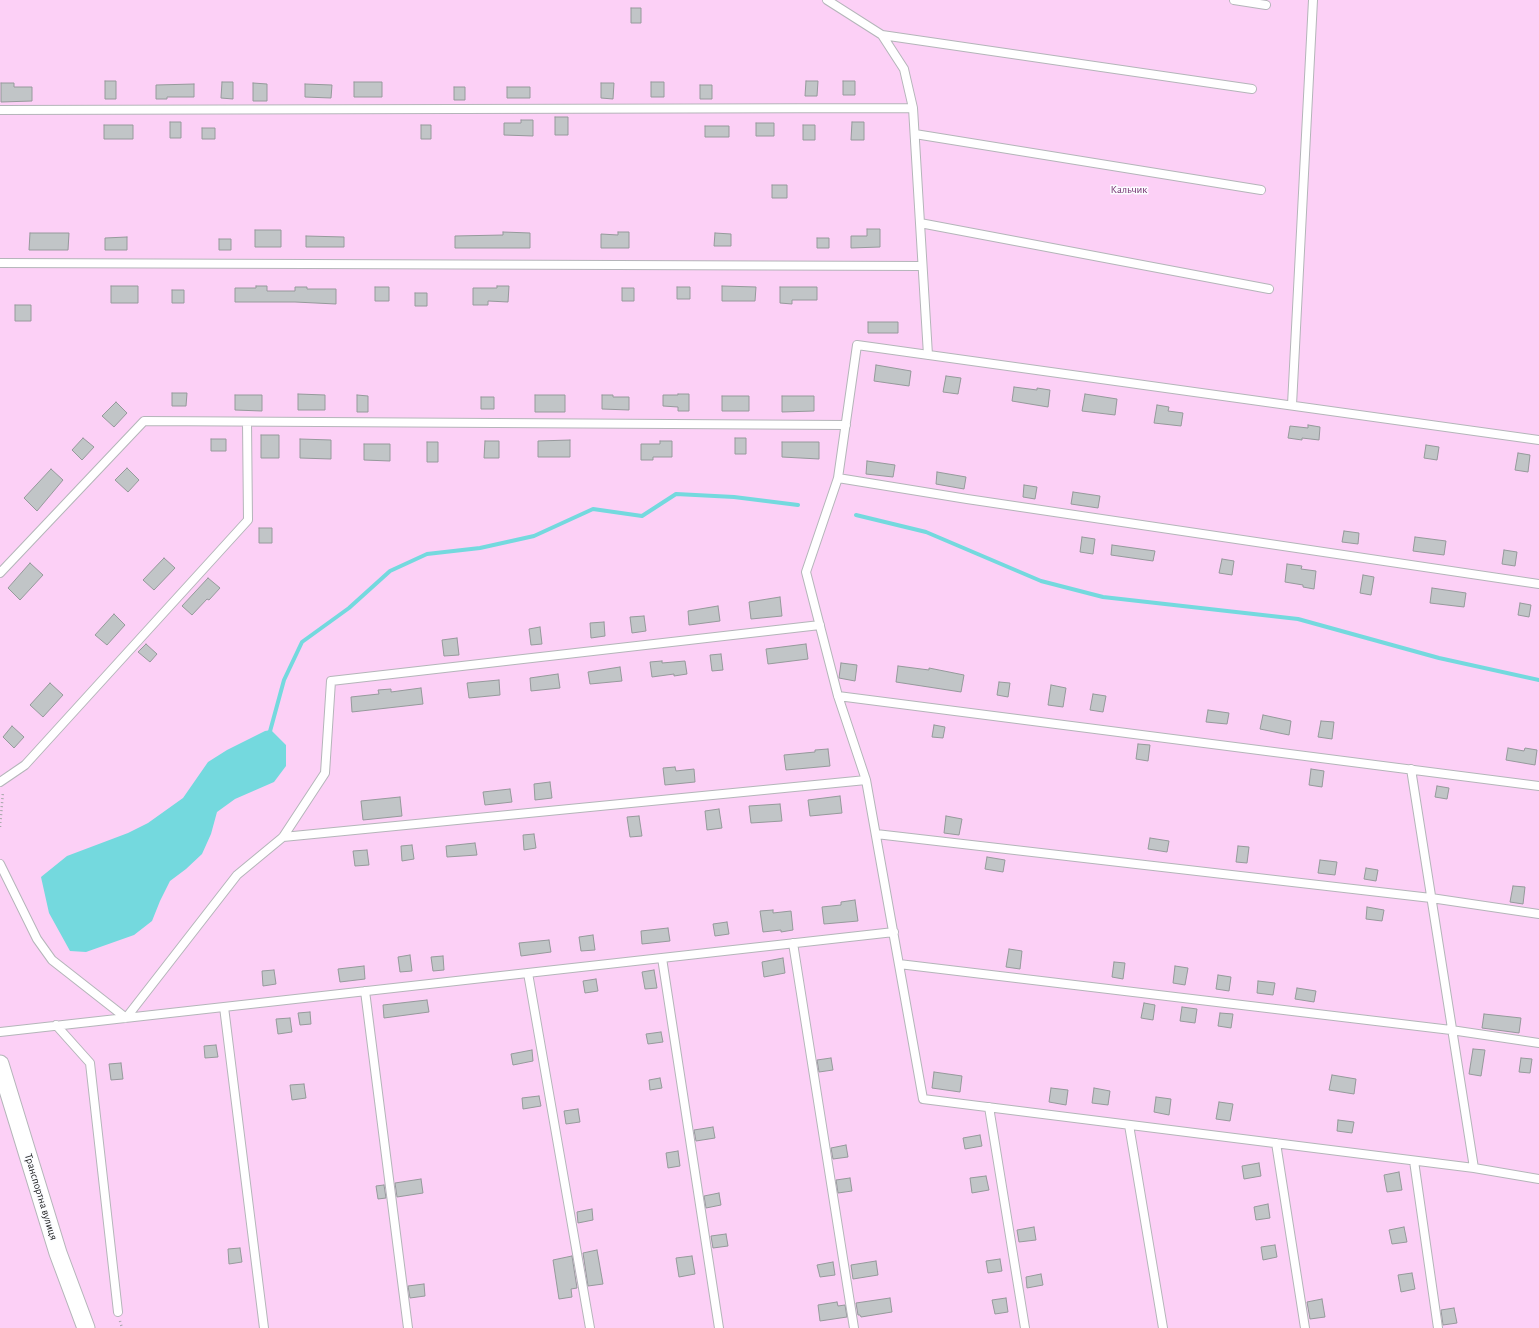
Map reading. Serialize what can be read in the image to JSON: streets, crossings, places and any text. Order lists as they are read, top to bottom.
{
  "streets": {
    "street": ["Транспортна вулиця"]
  },
  "parks": ["Кальчик"]
}
